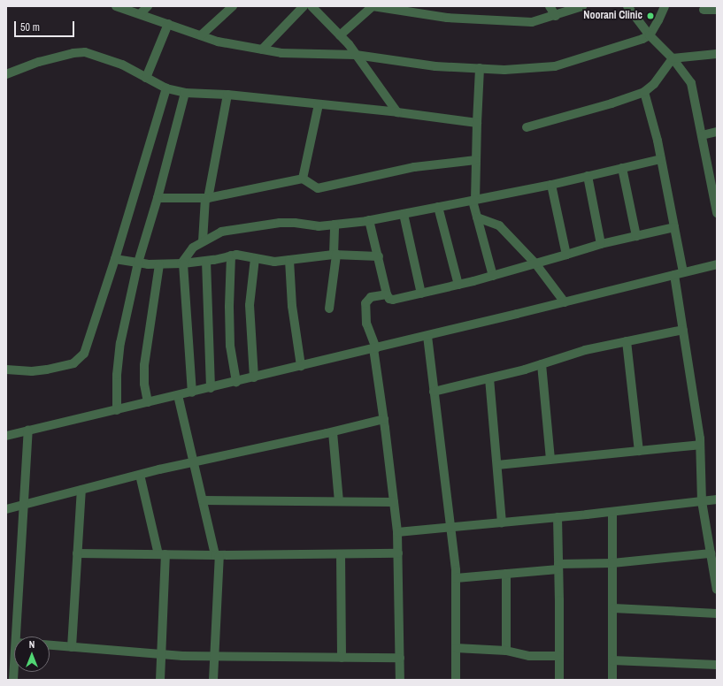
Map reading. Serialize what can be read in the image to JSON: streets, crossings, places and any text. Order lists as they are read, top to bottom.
{
  "places": ["Noorani Clinic"],
  "scale_bar": "50 m",
  "north": "top"
}
